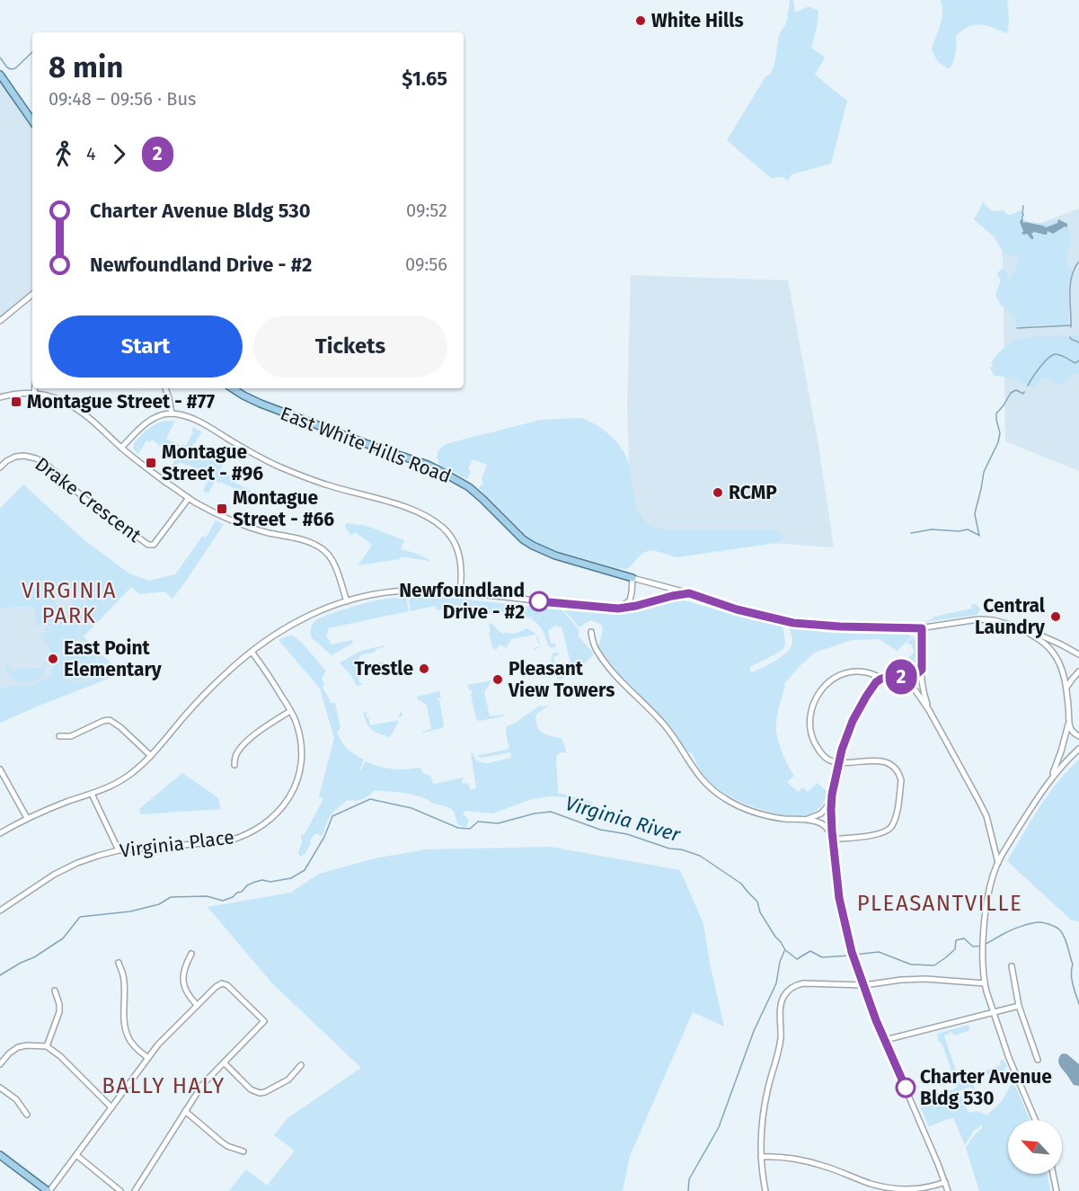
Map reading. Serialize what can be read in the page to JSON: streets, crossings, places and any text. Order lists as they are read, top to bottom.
{
  "streets": {
    "main road": ["East White Hills Road"],
    "street": ["Drake Crescent", "Virginia Place"]
  },
  "districts": ["VIRGINIA PARK", "PLEASANTVILLE", "BALLY HALY"],
  "water": ["Virginia River"],
  "places": {
    "other": [
      "White Hills",
      "RCMP",
      "Newfoundland Drive - #2",
      "Central Laundry",
      "East Point Elementary",
      "Trestle",
      "Pleasant View Towers",
      "Charter Avenue Bldg 530"
    ],
    "transit": ["Montague Street - #77", "Montague Street - #96", "Montague Street - #66"]
  },
  "lines": ["bus line 2"],
  "north": "top left",
  "page": {
    "on_map": "2",
    "heading": ["8 min", "09:48 – 09:56 · Bus", "$1.65"],
    "legs": ["4", "2"],
    "list": [
      {
        "name": "Charter Avenue Bldg 530",
        "value": "09:52"
      },
      {
        "name": "Newfoundland Drive - #2",
        "value": "09:56"
      }
    ],
    "buttons": ["Start", "Tickets"]
  }
}
